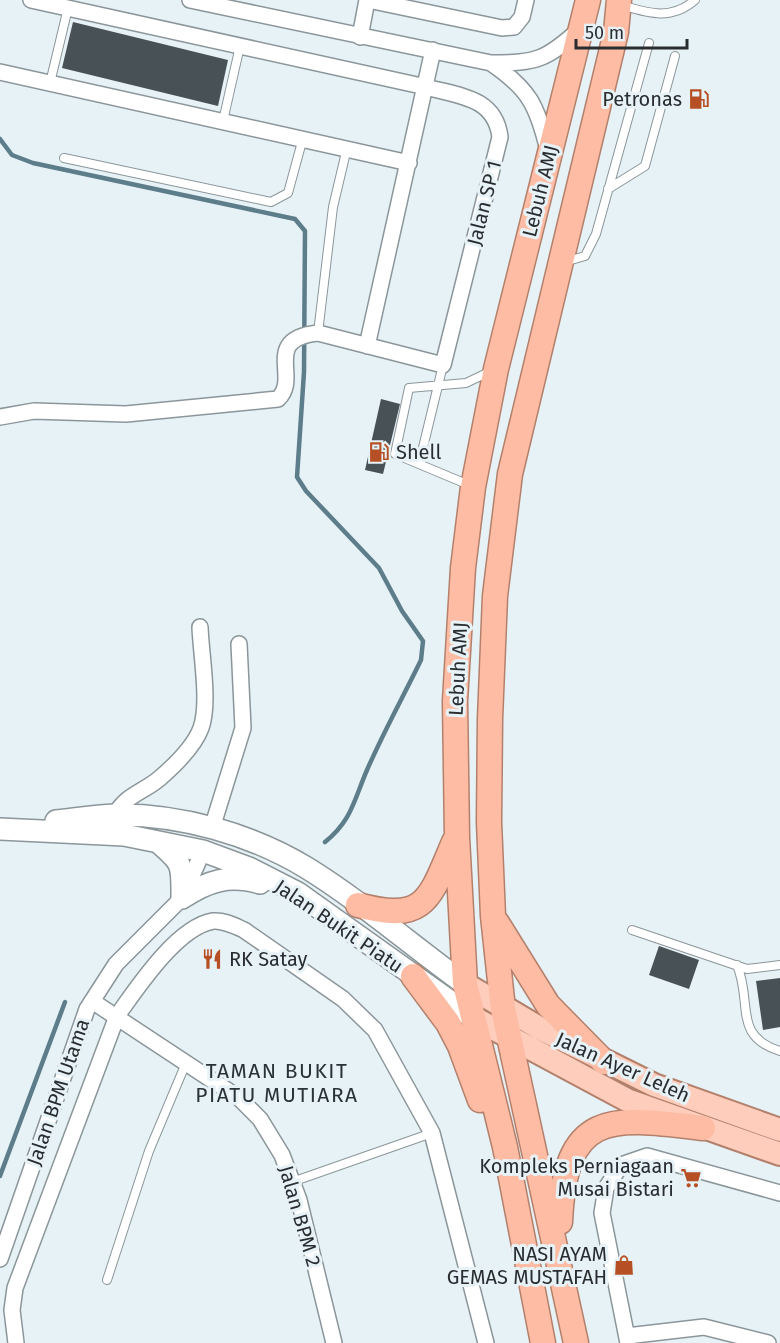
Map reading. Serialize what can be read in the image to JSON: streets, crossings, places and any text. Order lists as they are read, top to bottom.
{
  "streets": {
    "highway": ["Lebuh AMJ"],
    "main road": ["Jalan Bukit Piatu", "Jalan Ayer Leleh"],
    "street": ["Jalan SP 1", "Jalan BPM Utama", "Jalan BPM 2"]
  },
  "crossings": [
    ["Lebuh AMJ", "Jalan Bukit Piatu"],
    ["Lebuh AMJ", "Jalan Ayer Leleh"],
    ["Jalan Bukit Piatu", "Jalan Ayer Leleh"],
    ["Jalan Bukit Piatu", "Jalan BPM Utama"],
    ["Jalan BPM Utama", "Jalan BPM 2"]
  ],
  "districts": ["TAMAN BUKIT PIATU MUTIARA"],
  "places": {
    "fuel station": ["Petronas", "Shell"],
    "restaurant": ["RK Satay"],
    "supermarket": ["Kompleks Perniagaan Musai Bistari"],
    "shop": ["NASI AYAM GEMAS MUSTAFAH"]
  },
  "scale_bar": "50 m"
}
